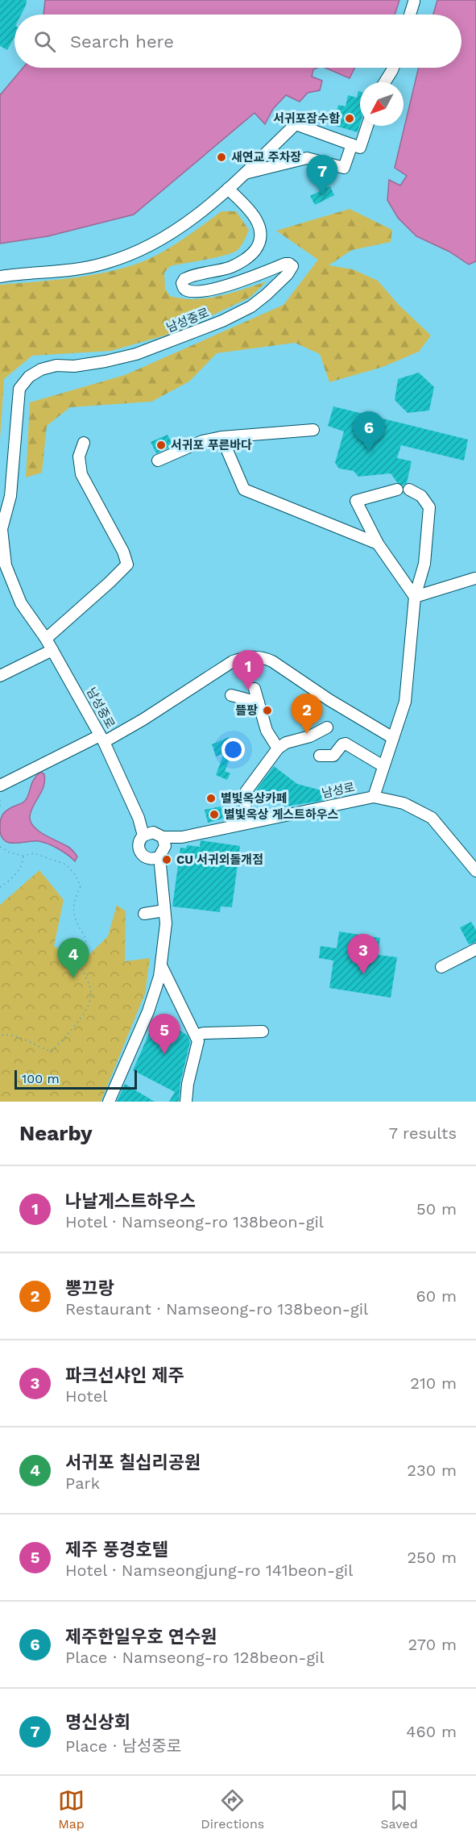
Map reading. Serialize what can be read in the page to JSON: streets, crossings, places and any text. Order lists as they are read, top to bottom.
{
  "streets": {
    "street": ["남성중로", "남성로"]
  },
  "crossings": [
    ["남성중로", "남성로"]
  ],
  "places": [
    "서귀포잠수함",
    "새연교 주차장",
    "서귀포 푸른바다",
    "뜰팡",
    "별빛옥상카페",
    "별빛옥상 게스트하우스",
    "CU 서귀외돌개점"
  ],
  "scale_bar": "100 m",
  "north": "bottom left",
  "page": {
    "search": "Search here",
    "pins": [
      "7",
      "6",
      "1",
      "2",
      "3",
      "4",
      "5"
    ],
    "scale": "100 m",
    "heading": ["Nearby", "7 results"],
    "list": [
      {
        "mark": "1",
        "name": "나날게스트하우스",
        "note": "Hotel · Namseong-ro 138beon-gil",
        "value": "50 m"
      },
      {
        "mark": "2",
        "name": "뽕끄랑",
        "note": "Restaurant · Namseong-ro 138beon-gil",
        "value": "60 m"
      },
      {
        "mark": "3",
        "name": "파크선샤인 제주",
        "note": "Hotel",
        "value": "210 m"
      },
      {
        "mark": "4",
        "name": "서귀포 칠십리공원",
        "note": "Park",
        "value": "230 m"
      },
      {
        "mark": "5",
        "name": "제주 풍경호텔",
        "note": "Hotel · Namseongjung-ro 141beon-gil",
        "value": "250 m"
      },
      {
        "mark": "6",
        "name": "제주한일우호 연수원",
        "note": "Place · Namseong-ro 128beon-gil",
        "value": "270 m"
      },
      {
        "mark": "7",
        "name": "명신상회",
        "note": "Place · 남성중로",
        "value": "460 m"
      }
    ],
    "nav": ["Map", "Directions", "Saved"]
  }
}
